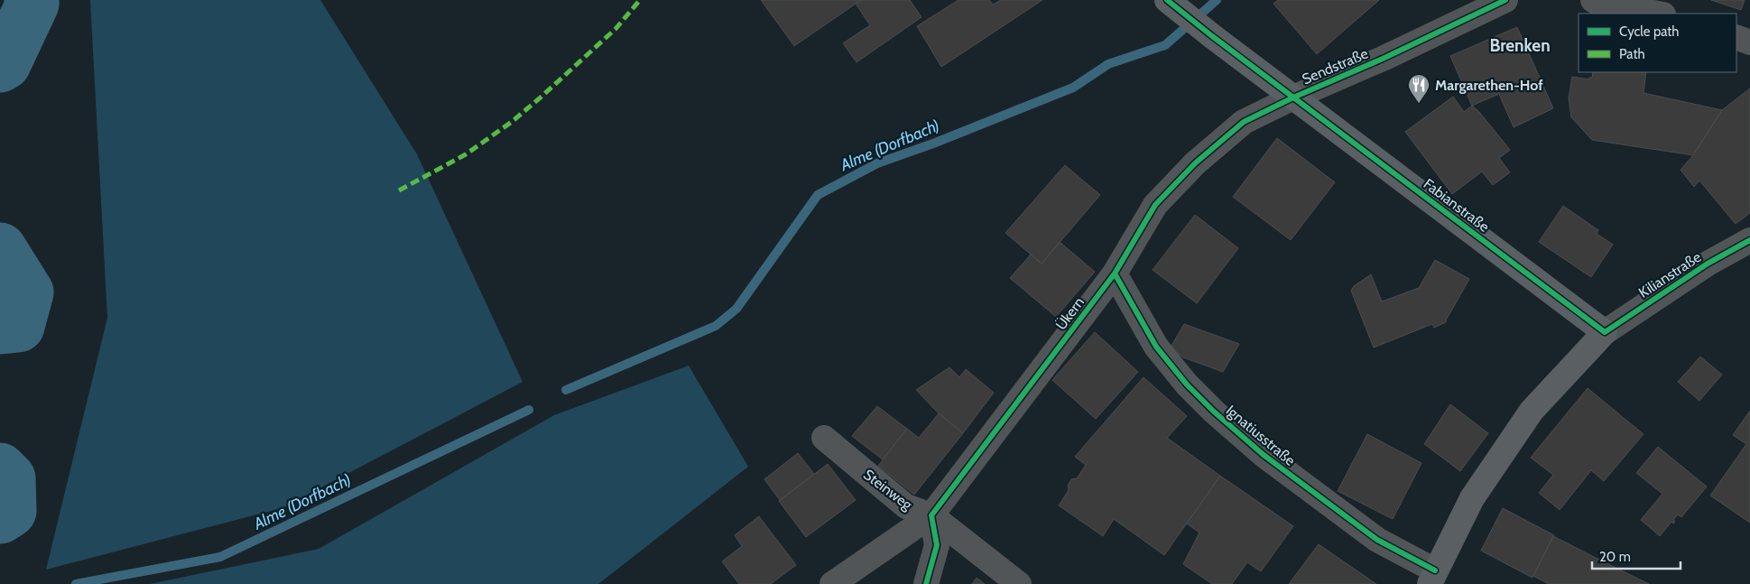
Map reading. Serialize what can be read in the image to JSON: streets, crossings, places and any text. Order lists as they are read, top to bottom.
{
  "streets": {
    "main road": ["Sendstraße", "Fabianstraße", "Kilianstraße"],
    "street": ["Ükern", "Ignatiusstraße", "Steinweg"]
  },
  "crossings": [
    ["Sendstraße", "Fabianstraße"],
    ["Sendstraße", "Ükern"],
    ["Fabianstraße", "Kilianstraße"],
    ["Fabianstraße", "Ükern"],
    ["Kilianstraße", "Ignatiusstraße"],
    ["Ükern", "Ignatiusstraße"],
    ["Ükern", "Steinweg"]
  ],
  "districts": ["Brenken"],
  "water": ["Alme (Dorfbach)"],
  "places": {
    "restaurant": ["Margarethen-Hof"]
  },
  "legend": ["Cycle path", "Path"],
  "scale_bar": "20 m"
}
